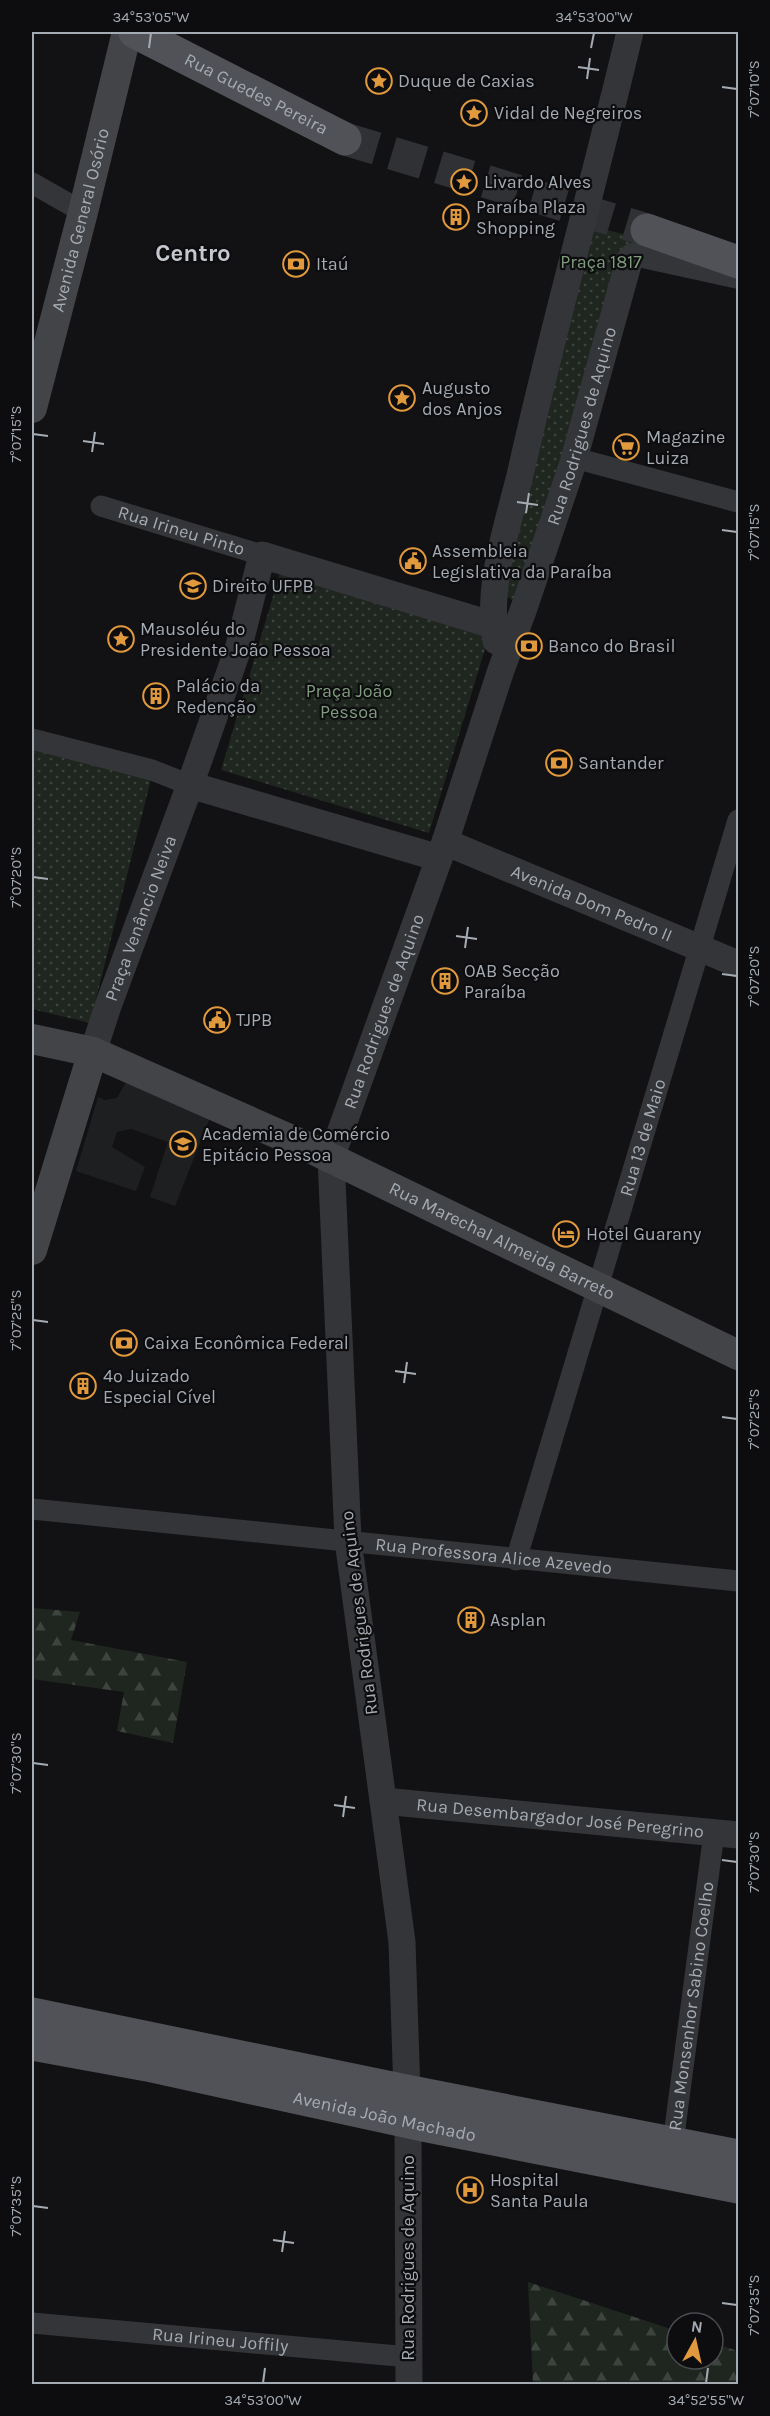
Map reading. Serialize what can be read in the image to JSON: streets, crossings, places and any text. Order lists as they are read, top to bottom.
{
  "streets": {
    "main road": [
      "Rua Guedes Pereira",
      "Avenida General Osório",
      "Rua Marechal Almeida Barreto",
      "Avenida João Machado"
    ],
    "street": [
      "Rua Rodrigues de Aquino",
      "Rua Irineu Pinto",
      "Avenida Dom Pedro II",
      "Praça Venâncio Neiva",
      "Rua 13 de Maio",
      "Rua Professora Alice Azevedo",
      "Rua Desembargador José Peregrino",
      "Rua Monsenhor Sabino Coelho",
      "Rua Irineu Joffily"
    ]
  },
  "crossings": [
    ["Rua Rodrigues de Aquino", "Avenida Dom Pedro II"],
    ["Rua Rodrigues de Aquino", "Rua Marechal Almeida Barreto"],
    ["Rua Rodrigues de Aquino", "Rua Professora Alice Azevedo"],
    ["Rua Rodrigues de Aquino", "Rua Desembargador José Peregrino"],
    ["Rua Rodrigues de Aquino", "Avenida João Machado"],
    ["Rua Rodrigues de Aquino", "Rua Irineu Joffily"],
    ["Avenida Dom Pedro II", "Rua 13 de Maio"],
    ["Praça Venâncio Neiva", "Rua Marechal Almeida Barreto"],
    ["Rua 13 de Maio", "Rua Marechal Almeida Barreto"],
    ["Rua 13 de Maio", "Rua Professora Alice Azevedo"],
    ["Rua Desembargador José Peregrino", "Rua Monsenhor Sabino Coelho"],
    ["Rua Monsenhor Sabino Coelho", "Avenida João Machado"]
  ],
  "districts": ["Centro"],
  "parks": ["Praça 1817", "Praça João Pessoa"],
  "places": {
    "place": [
      "Duque de Caxias",
      "Vidal de Negreiros",
      "Livardo Alves",
      "Augusto dos Anjos",
      "Mausoléu do Presidente João Pessoa"
    ],
    "building": [
      "Paraíba Plaza Shopping",
      "Palácio da Redenção",
      "OAB Secção Paraíba",
      "4º Juizado Especial Cível",
      "Asplan"
    ],
    "bank": [
      "Itaú",
      "Banco do Brasil",
      "Santander",
      "Caixa Econômica Federal"
    ],
    "supermarket": ["Magazine Luiza"],
    "public building": ["Assembleia Legislativa da Paraíba", "TJPB"],
    "school or university": ["Direito UFPB", "Academia de Comércio Epitácio Pessoa"],
    "hotel": ["Hotel Guarany"],
    "hospital": ["Hospital Santa Paula"]
  },
  "north": "top",
  "coordinates": [
    "34°53'05\"W",
    "34°53'00\"W",
    "7°07'10\"S",
    "7°07'15\"S",
    "7°07'20\"S",
    "7°07'25\"S",
    "7°07'30\"S",
    "7°07'35\"S",
    "34°52'55\"W"
  ]
}
